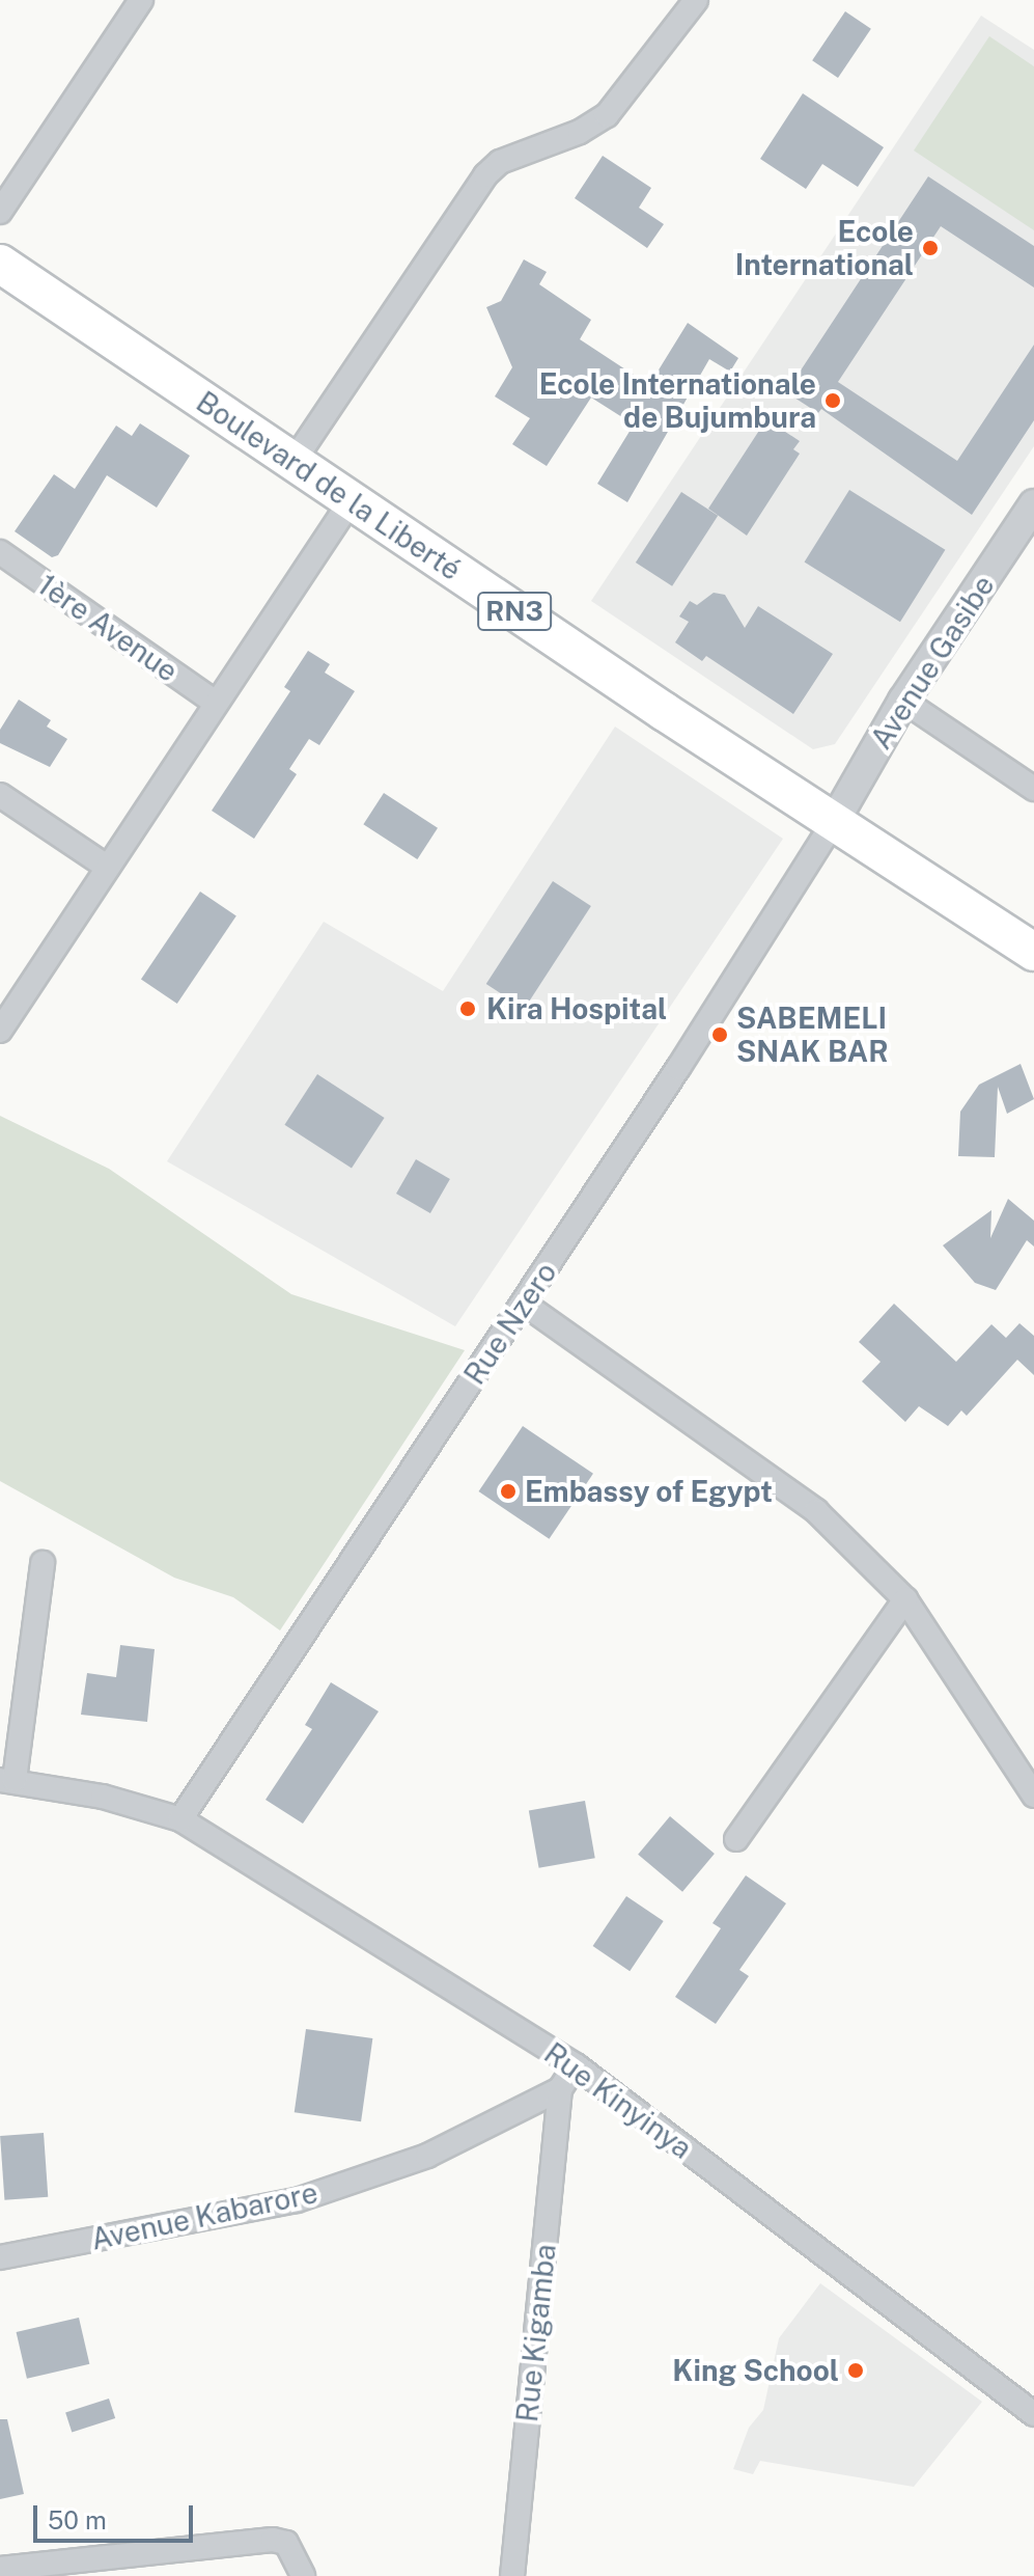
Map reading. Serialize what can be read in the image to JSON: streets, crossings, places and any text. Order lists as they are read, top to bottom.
{
  "streets": {
    "highway": ["Boulevard de la Liberté", "RN3"],
    "street": [
      "1ère Avenue",
      "Avenue Gasibe",
      "Rue Nzero",
      "Rue Kinyinya",
      "Avenue Kabarore",
      "Rue Kigamba"
    ]
  },
  "crossings": [
    ["Boulevard de la Liberté", "Avenue Gasibe"],
    ["Boulevard de la Liberté", "Rue Nzero"],
    ["Avenue Gasibe", "Rue Nzero"],
    ["Rue Nzero", "Rue Kinyinya"],
    ["Avenue Kabarore", "Rue Kigamba"]
  ],
  "places": [
    "Ecole International",
    "Ecole Internationale de Bujumbura",
    "Kira Hospital",
    "SABEMELI SNAK BAR",
    "Embassy of Egypt",
    "King School"
  ],
  "scale_bar": "50 m"
}
